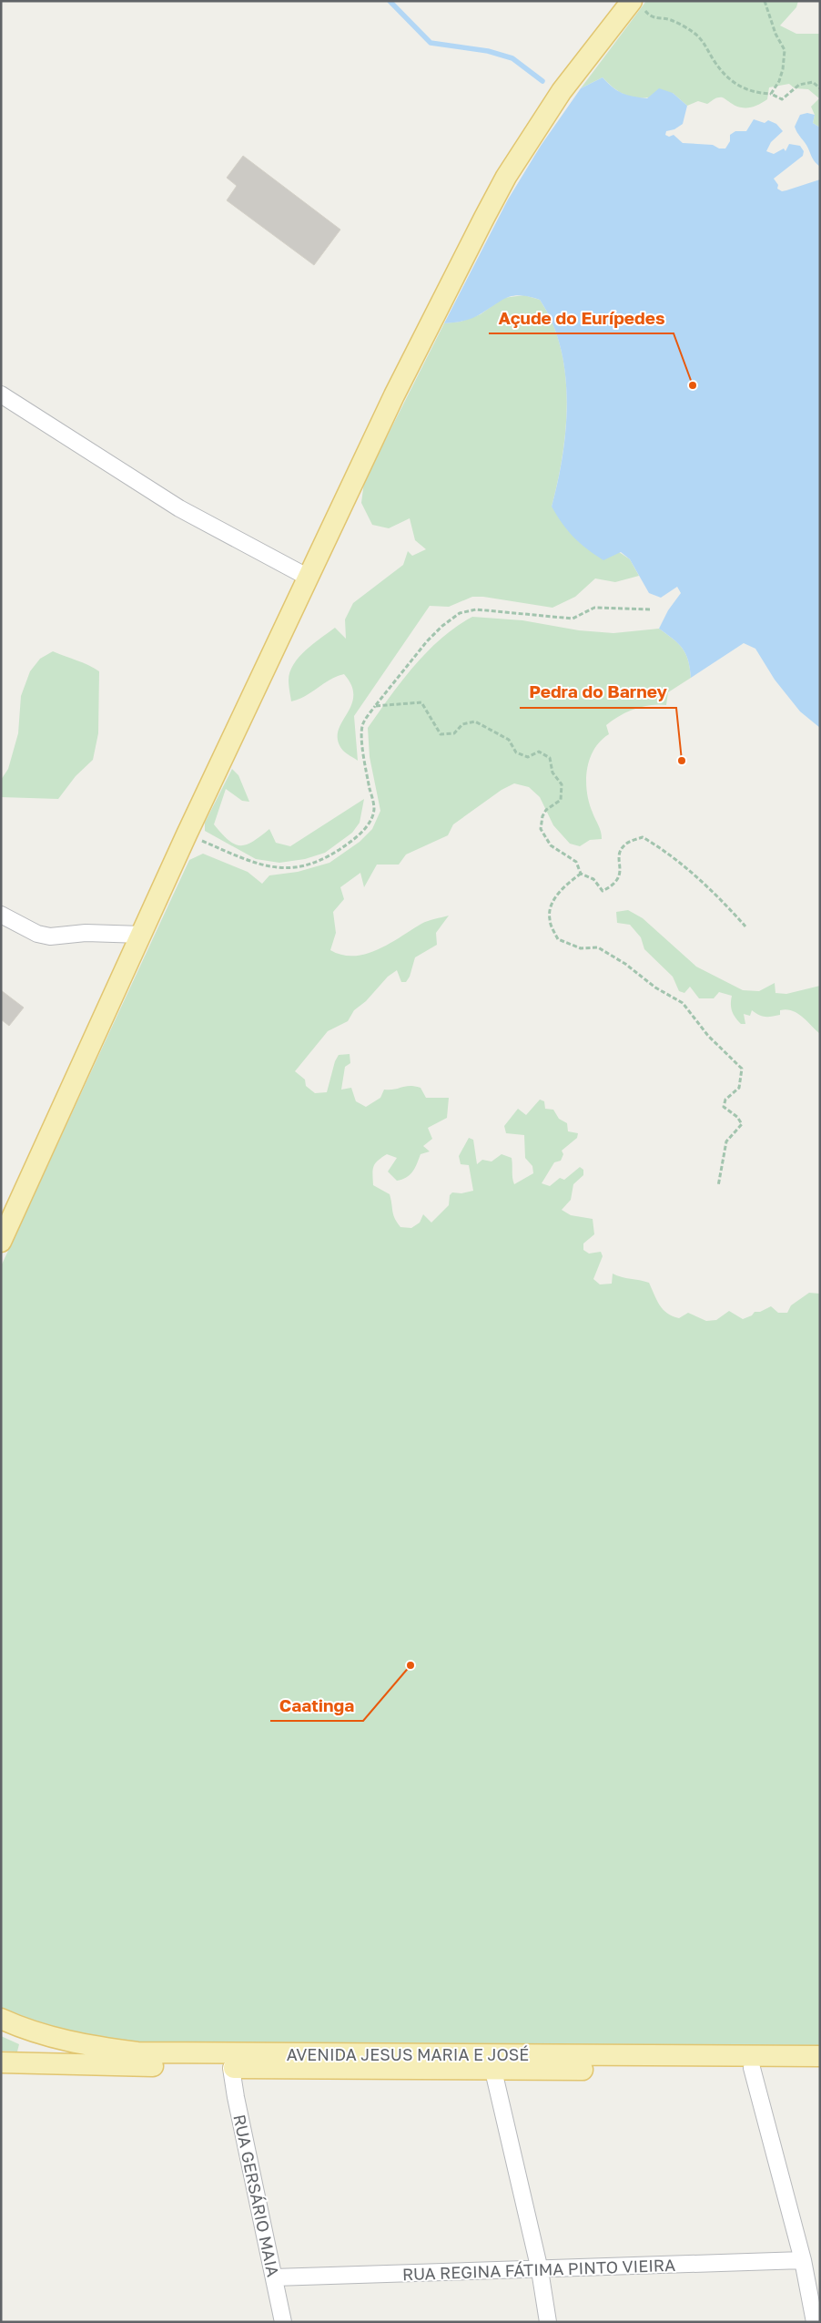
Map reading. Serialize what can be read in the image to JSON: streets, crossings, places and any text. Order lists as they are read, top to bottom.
{
  "streets": {
    "main road": ["AVENIDA JESUS MARIA E JOSÉ"],
    "street": ["RUA GERSÁRIO MAIA", "RUA REGINA FÁTIMA PINTO VIEIRA"]
  },
  "crossings": [
    ["AVENIDA JESUS MARIA E JOSÉ", "RUA GERSÁRIO MAIA"],
    ["RUA GERSÁRIO MAIA", "RUA REGINA FÁTIMA PINTO VIEIRA"]
  ],
  "places": ["Açude do Eurípedes", "Pedra do Barney", "Caatinga"]
}
